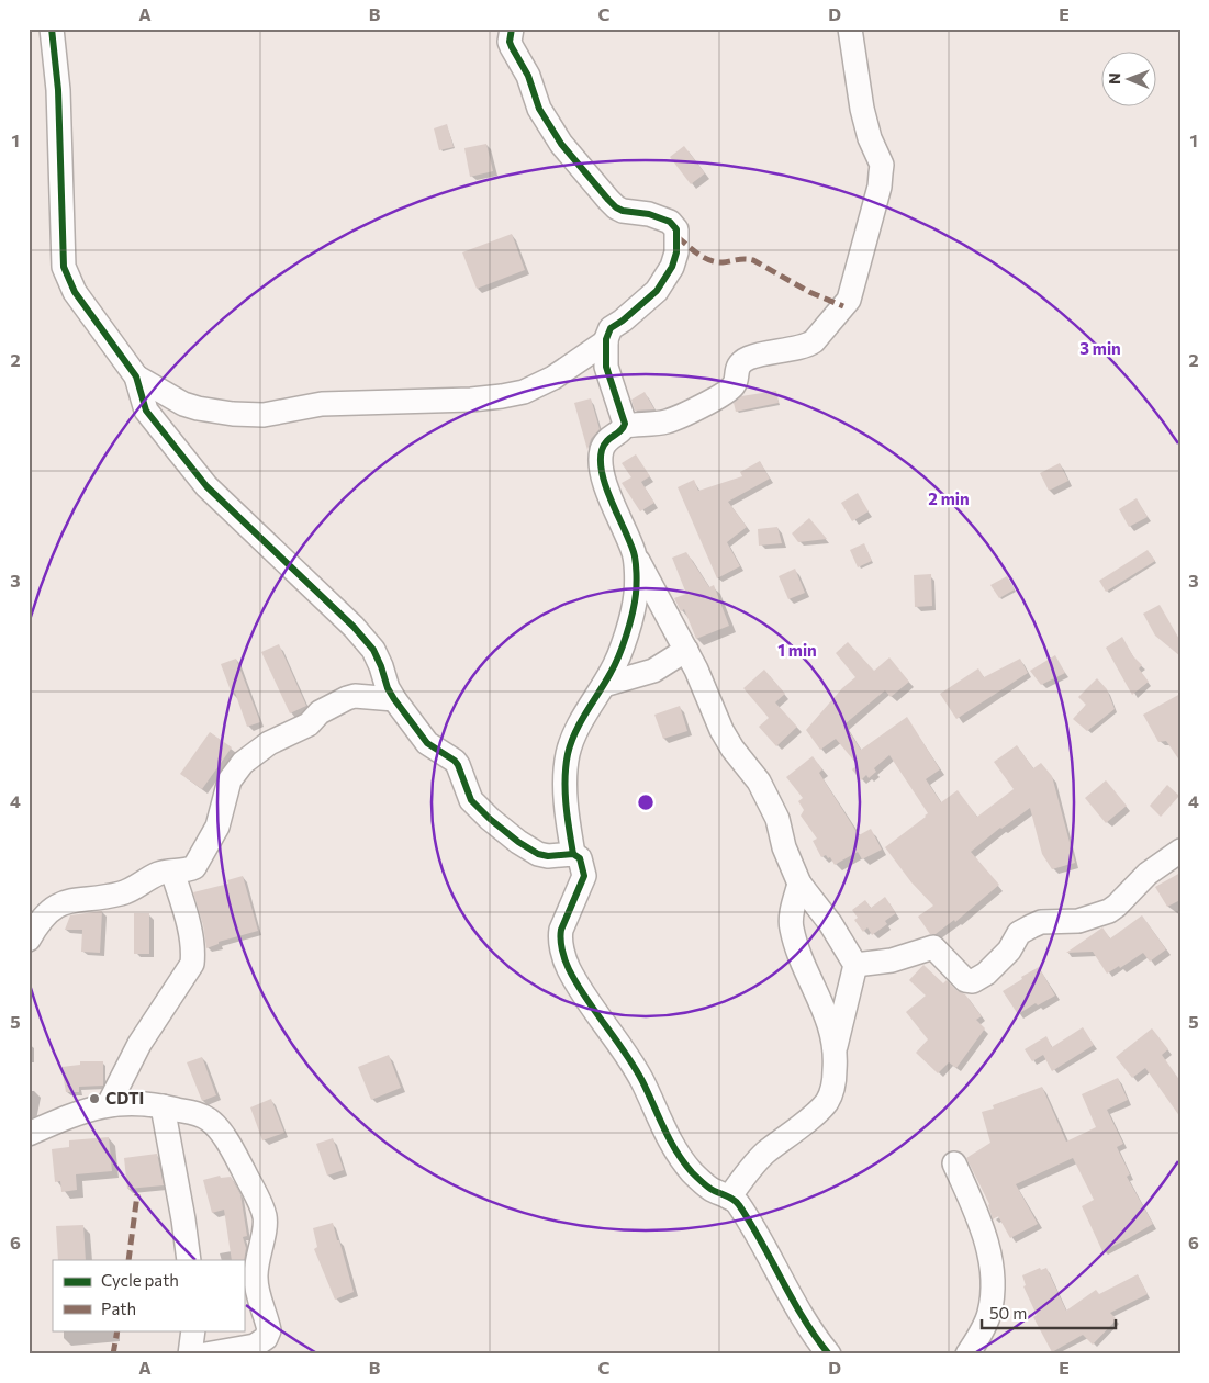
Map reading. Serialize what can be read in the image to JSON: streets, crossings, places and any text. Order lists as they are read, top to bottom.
{
  "places": ["CDTI"],
  "legend": ["Cycle path", "Path"],
  "scale_bar": "50 m",
  "north": "left",
  "grid": {
    "columns": [
      "A",
      "B",
      "C",
      "D",
      "E"
    ],
    "rows": [
      "1",
      "2",
      "3",
      "4",
      "5",
      "6"
    ]
  },
  "rings": ["3 min", "2 min", "1 min"]
}
